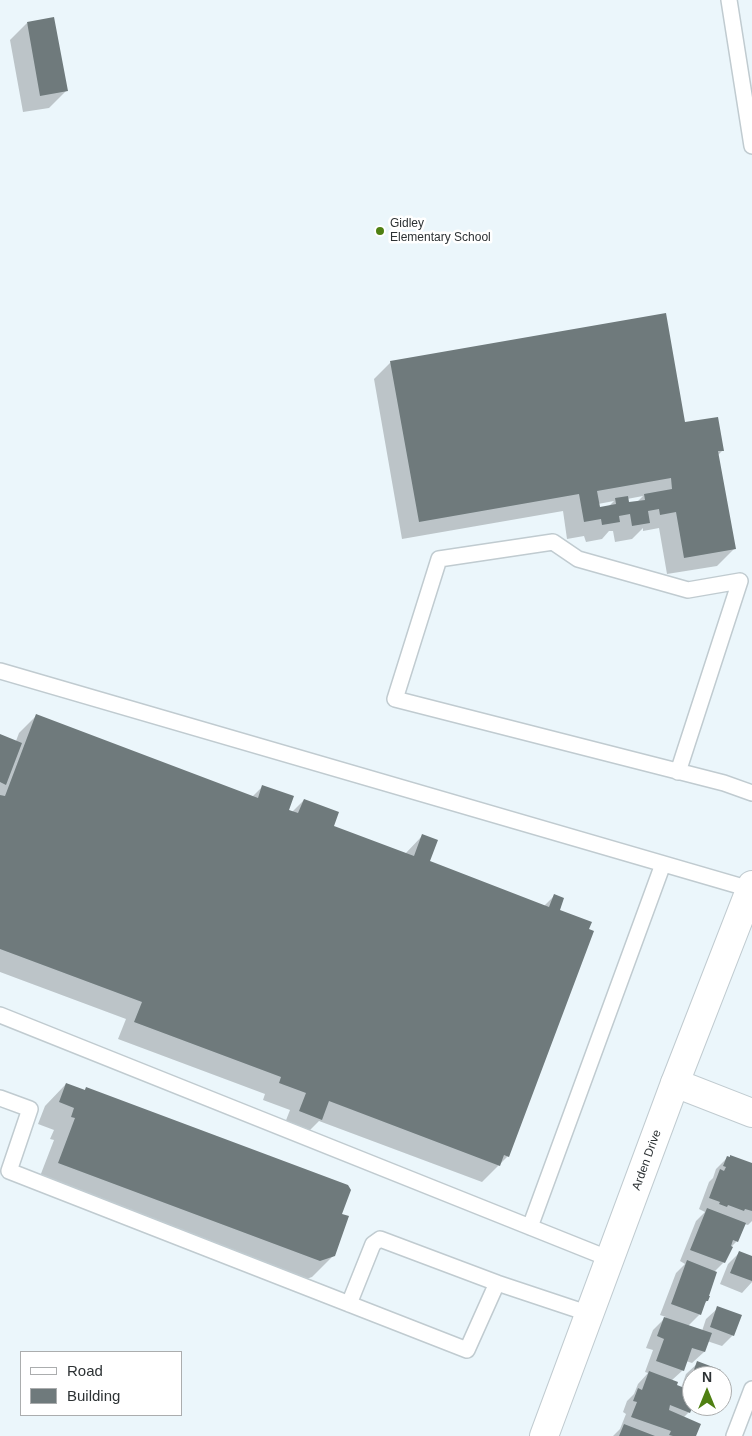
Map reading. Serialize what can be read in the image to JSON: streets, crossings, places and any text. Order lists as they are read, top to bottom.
{
  "streets": {
    "street": ["Arden Drive"]
  },
  "places": ["Gidley Elementary School"],
  "legend": ["Road", "Building"],
  "north": "top"
}
